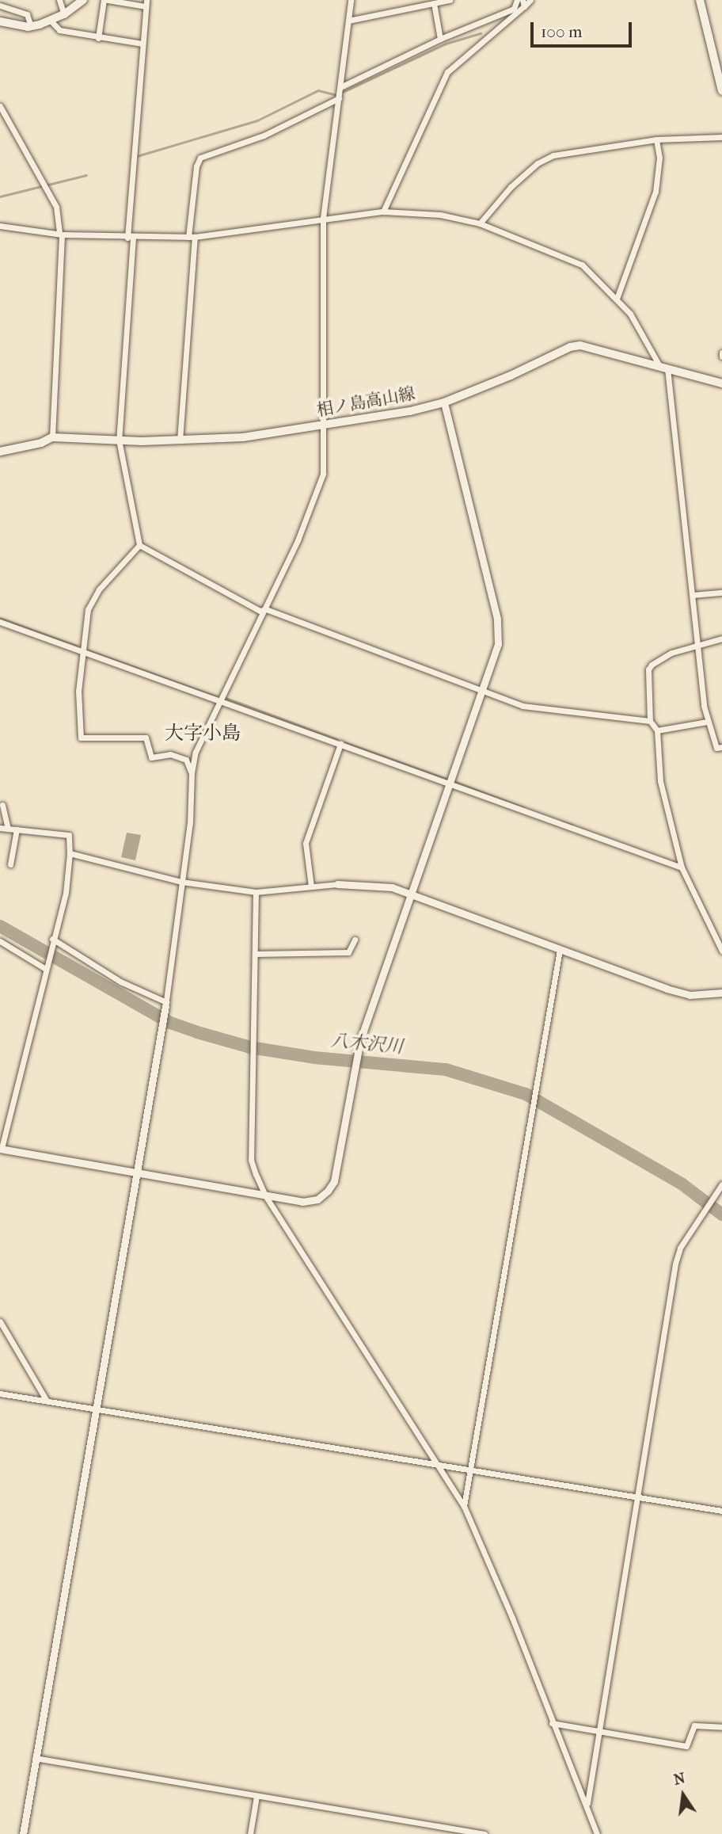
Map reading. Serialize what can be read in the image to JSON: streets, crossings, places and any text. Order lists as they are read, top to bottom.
{
  "streets": {
    "main road": ["相ノ島高山線"]
  },
  "districts": ["大字小島"],
  "water": ["八木沢川"],
  "scale_bar": "100 m",
  "north": "top"
}
